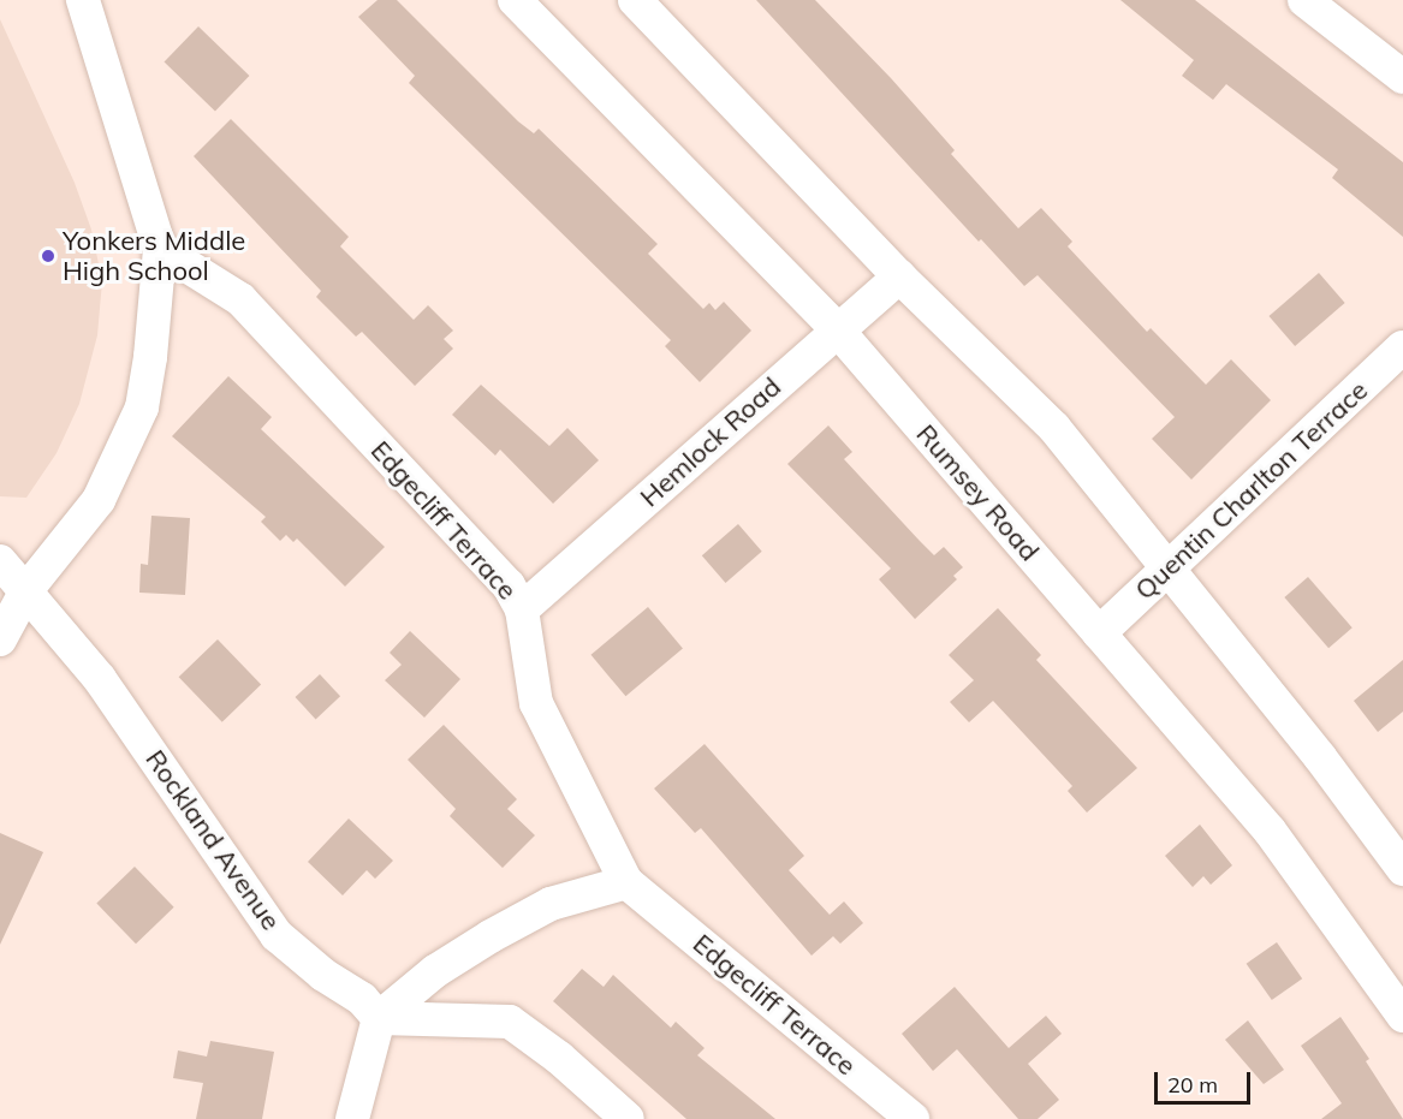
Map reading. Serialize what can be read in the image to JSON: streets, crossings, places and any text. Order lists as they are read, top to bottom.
{
  "streets": {
    "street": [
      "Hemlock Road",
      "Quentin Charlton Terrace",
      "Rumsey Road",
      "Edgecliff Terrace",
      "Rockland Avenue"
    ]
  },
  "crossings": [
    ["Hemlock Road", "Rumsey Road"],
    ["Hemlock Road", "Edgecliff Terrace"],
    ["Quentin Charlton Terrace", "Rumsey Road"]
  ],
  "places": ["Yonkers Middle High School"],
  "scale_bar": "20 m"
}
